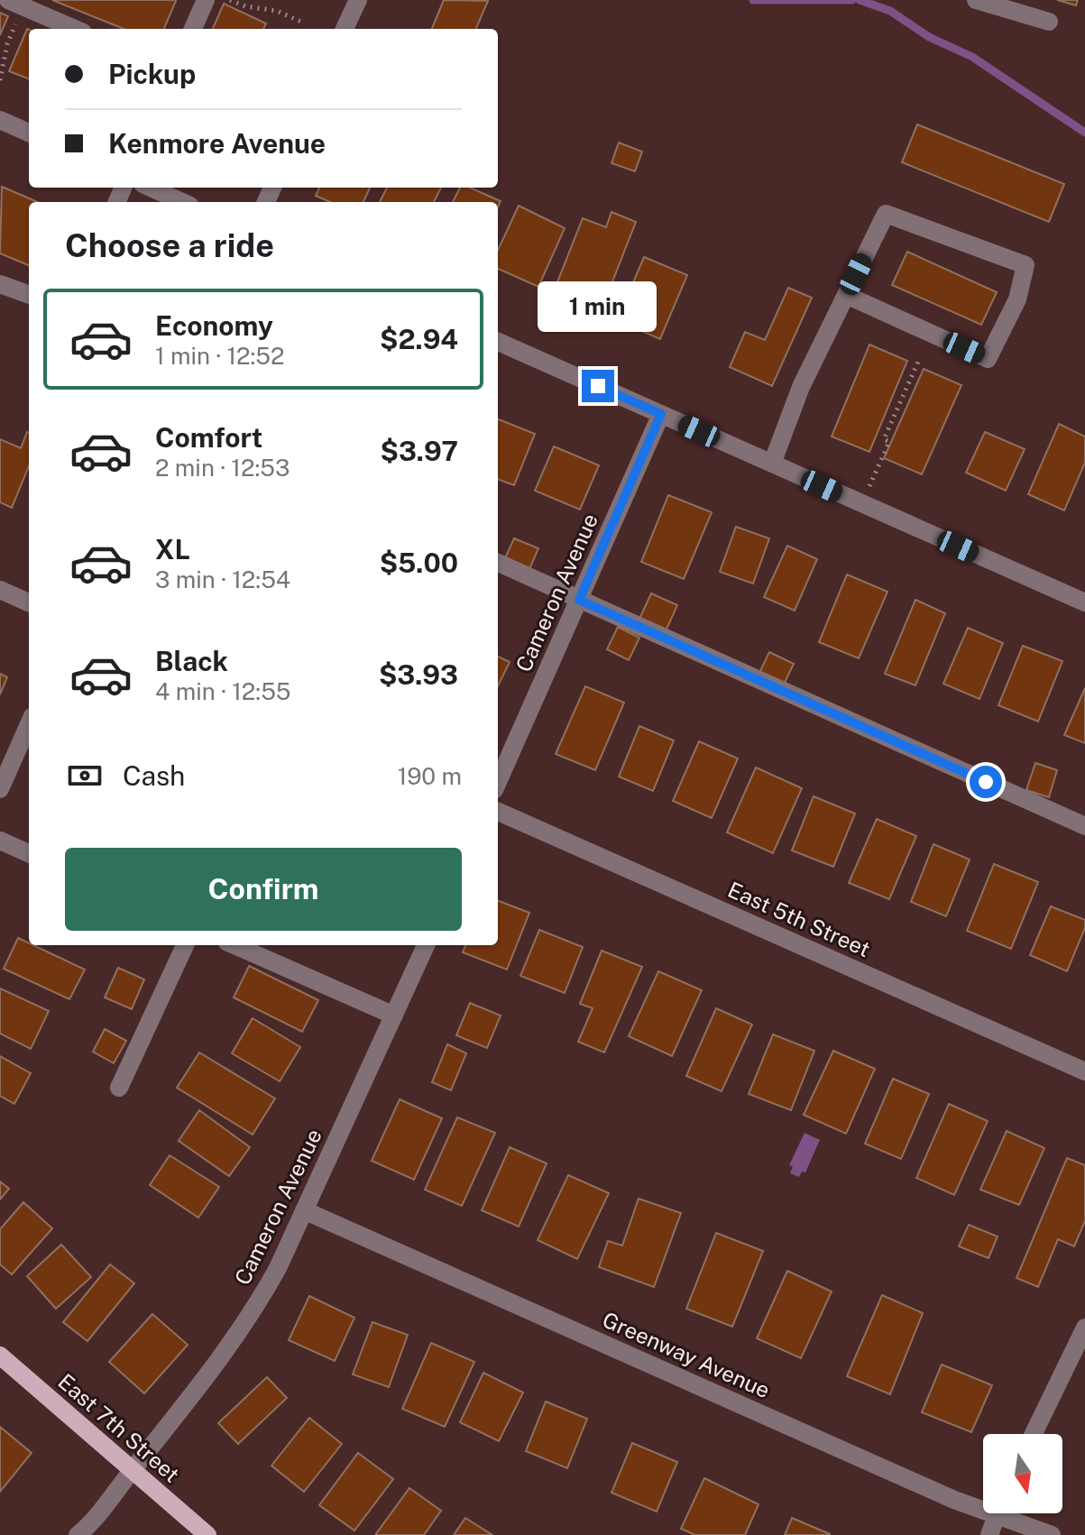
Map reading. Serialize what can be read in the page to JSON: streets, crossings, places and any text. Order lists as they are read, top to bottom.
{
  "streets": {
    "main road": ["East 7th Street"],
    "street": ["Cameron Avenue", "East 5th Street", "Greenway Avenue"]
  },
  "crossings": [
    ["Cameron Avenue", "Greenway Avenue"],
    ["Cameron Avenue", "East 7th Street"]
  ],
  "north": "bottom",
  "page": {
    "banner": ["Pickup", "Kenmore Avenue"],
    "heading": "Choose a ride",
    "bubble": "1 min",
    "list": [
      {
        "name": "Economy",
        "note": "1 min · 12:52",
        "value": "$2.94"
      },
      {
        "name": "Comfort",
        "note": "2 min · 12:53",
        "value": "$3.97"
      },
      {
        "name": "XL",
        "note": "3 min · 12:54",
        "value": "$5.00"
      },
      {
        "name": "Black",
        "note": "4 min · 12:55",
        "value": "$3.93"
      }
    ],
    "pay": ["Cash", "190 m"],
    "buttons": "Confirm"
  }
}
